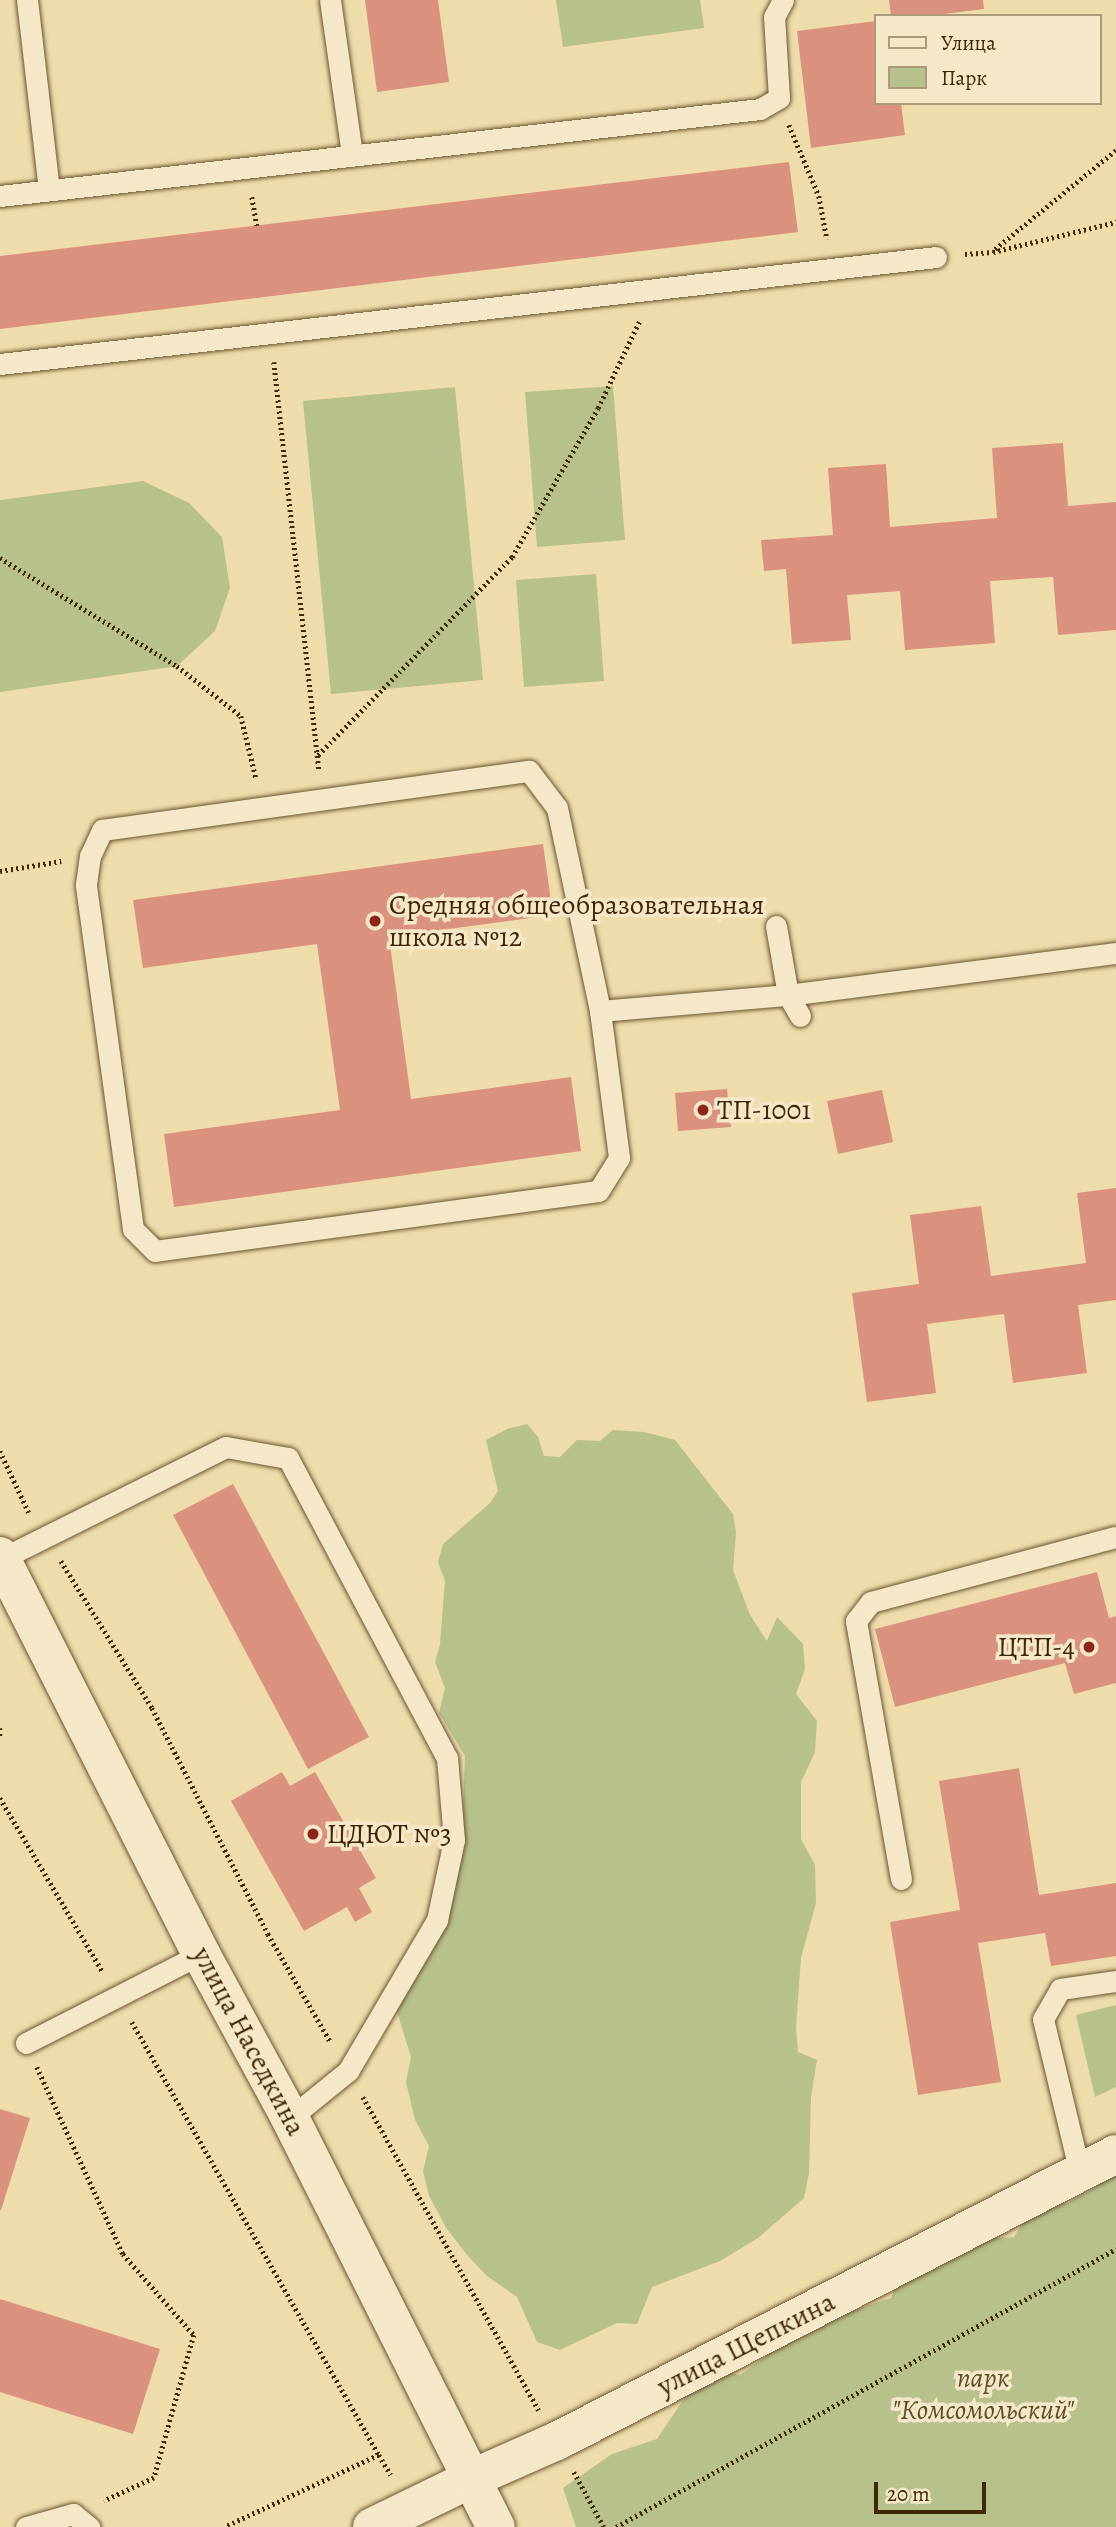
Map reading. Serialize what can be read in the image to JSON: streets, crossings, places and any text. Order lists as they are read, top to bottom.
{
  "streets": {
    "main road": ["улица Наседкина", "улица Щепкина"]
  },
  "crossings": [
    ["улица Наседкина", "улица Щепкина"]
  ],
  "parks": ["парк \"Комсомольский\""],
  "places": [
    "Средняя общеобразовательная школа №12",
    "ТП-1001",
    "ЦТП-4",
    "ЦДЮТ №3"
  ],
  "legend": ["Улица", "Парк"],
  "scale_bar": "20 m"
}
